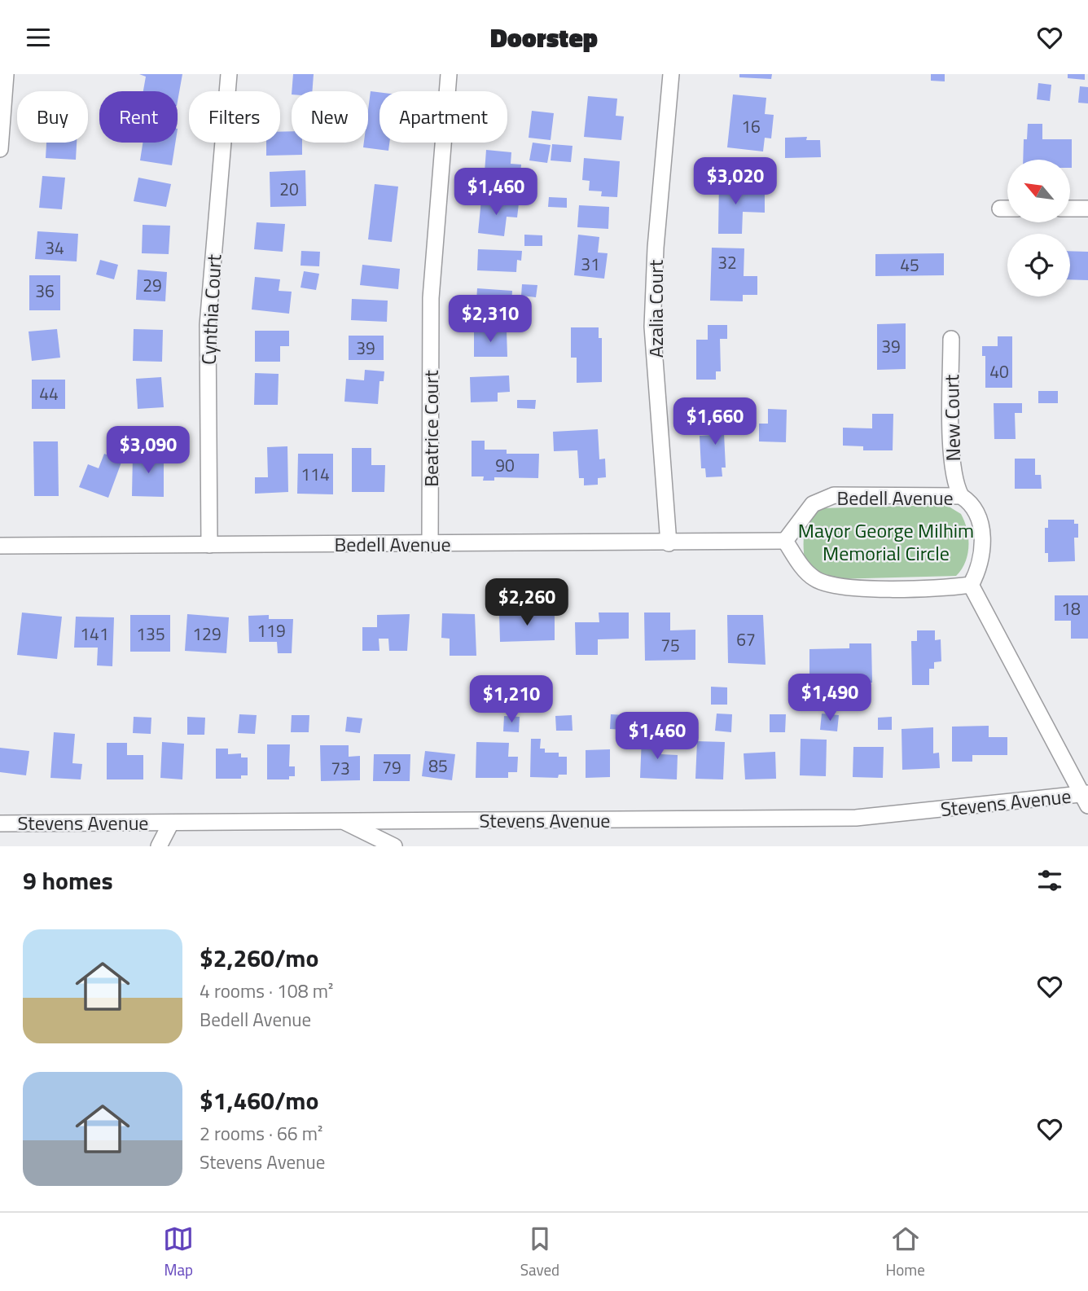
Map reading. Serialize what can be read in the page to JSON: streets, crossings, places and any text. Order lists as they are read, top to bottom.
{
  "streets": {
    "street": [
      "Azalia Court",
      "Cynthia Court",
      "New Court",
      "Beatrice Court",
      "Bedell Avenue",
      "Stevens Avenue"
    ]
  },
  "crossings": [
    ["Azalia Court", "Bedell Avenue"],
    ["Cynthia Court", "Bedell Avenue"],
    ["New Court", "Bedell Avenue"],
    ["Beatrice Court", "Bedell Avenue"]
  ],
  "parks": ["Mayor George Milhim Memorial Circle"],
  "house_numbers": [
    "16",
    "20",
    "34",
    "32",
    "31",
    "45",
    "29",
    "36",
    "39",
    "39",
    "40",
    "44",
    "90",
    "114",
    "18",
    "119",
    "141",
    "135",
    "129",
    "67",
    "75",
    "85",
    "79",
    "73"
  ],
  "north": "top left",
  "page": {
    "header": "Doorstep",
    "chip": [
      "Buy",
      "Rent",
      "Filters",
      "New",
      "Apartment"
    ],
    "price": [
      "$3,020",
      "$1,460",
      "$2,310",
      "$1,660",
      "$3,090",
      "$2,260",
      "$1,490",
      "$1,210",
      "$1,460"
    ],
    "heading": "9 homes",
    "list": [
      {
        "name": "$2,260/mo",
        "note": "4 rooms · 108 m² · Bedell Avenue"
      },
      {
        "name": "$1,460/mo",
        "note": "2 rooms · 66 m² · Stevens Avenue"
      }
    ],
    "tabs": ["Map", "Saved", "Home"]
  }
}
